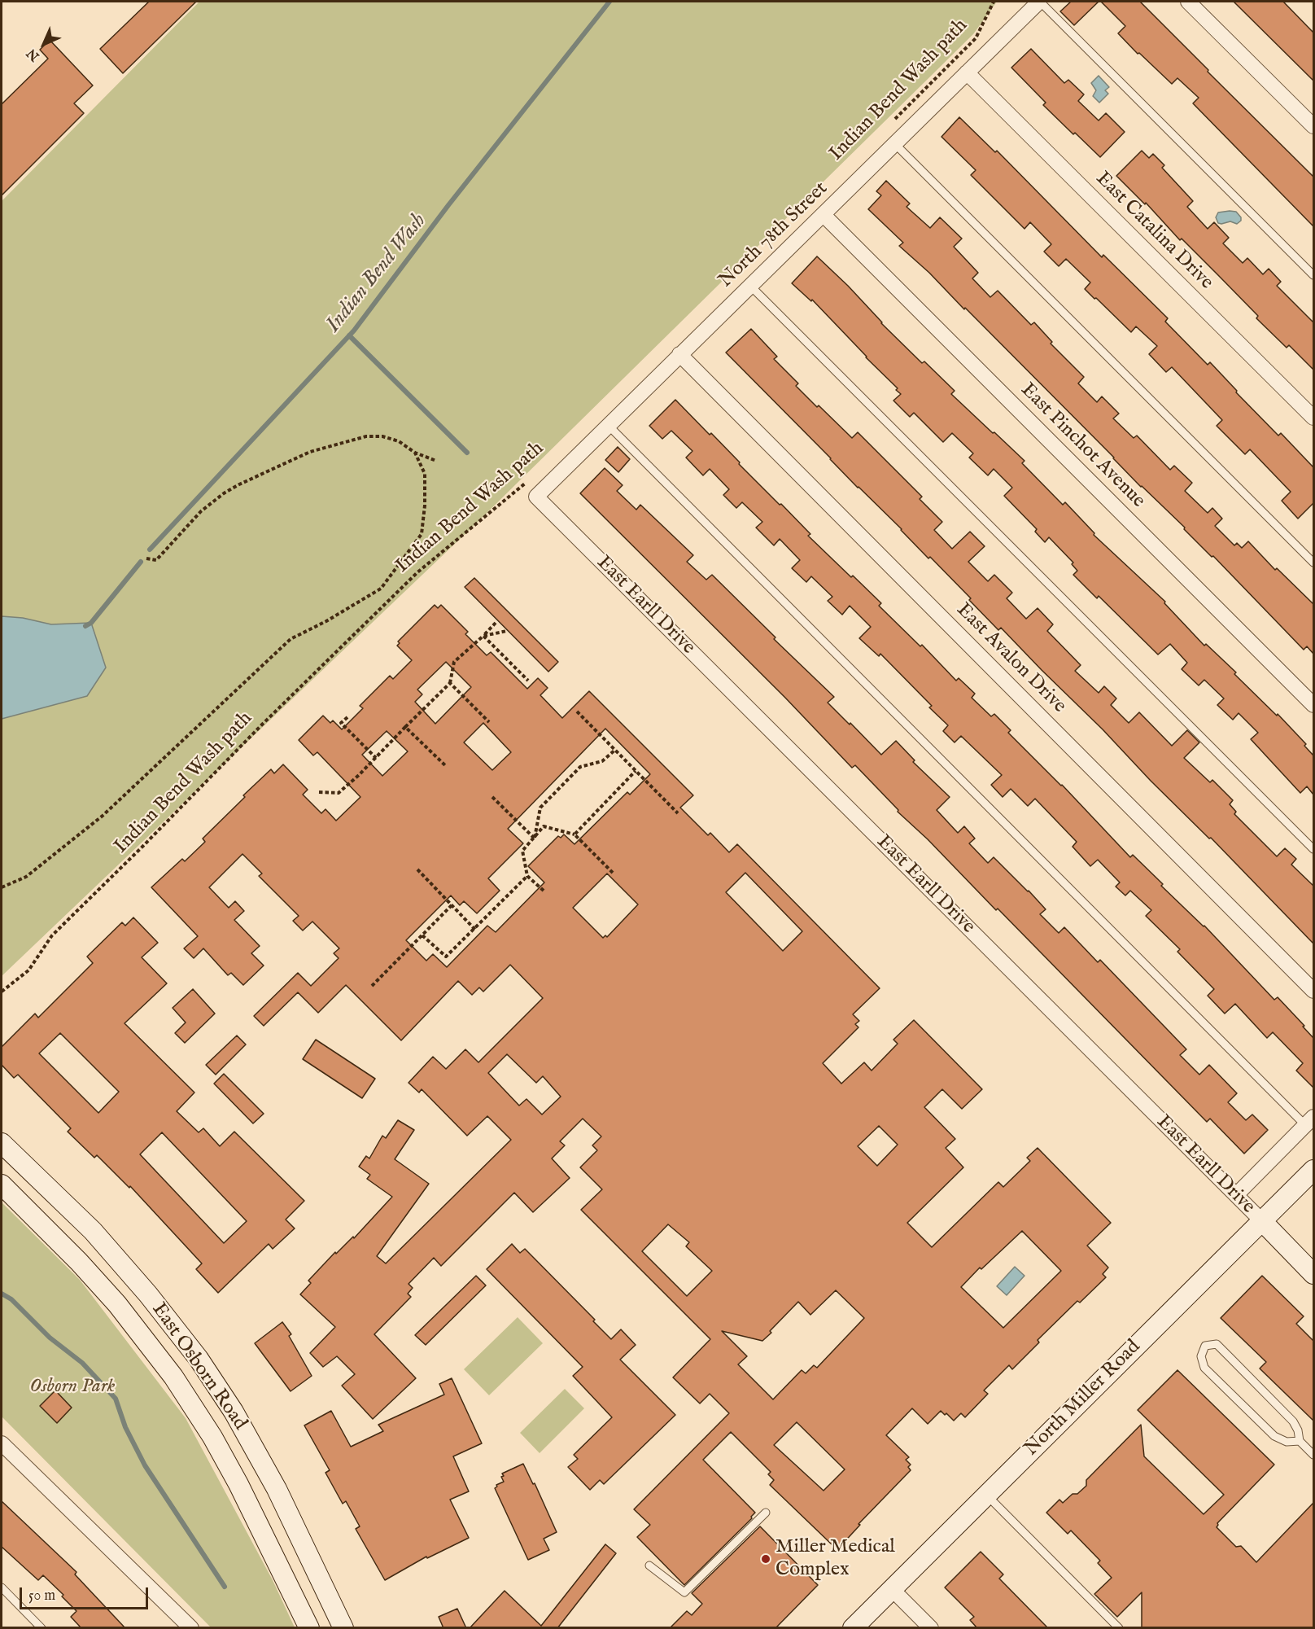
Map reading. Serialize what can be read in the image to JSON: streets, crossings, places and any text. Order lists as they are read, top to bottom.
{
  "streets": {
    "main road": ["East Earll Drive", "East Osborn Road", "North Miller Road"],
    "street": [
      "East Catalina Drive",
      "North 78th Street",
      "East Pinchot Avenue",
      "East Avalon Drive"
    ],
    "path": ["Indian Bend Wash path"]
  },
  "crossings": [
    ["East Catalina Drive", "North 78th Street"],
    ["North 78th Street", "East Pinchot Avenue"],
    ["North 78th Street", "East Earll Drive"],
    ["North 78th Street", "East Avalon Drive"],
    ["East Earll Drive", "North Miller Road"]
  ],
  "water": ["Indian Bend Wash"],
  "parks": ["Osborn Park"],
  "places": ["Miller Medical Complex"],
  "scale_bar": "50 m",
  "north": "bottom left"
}
